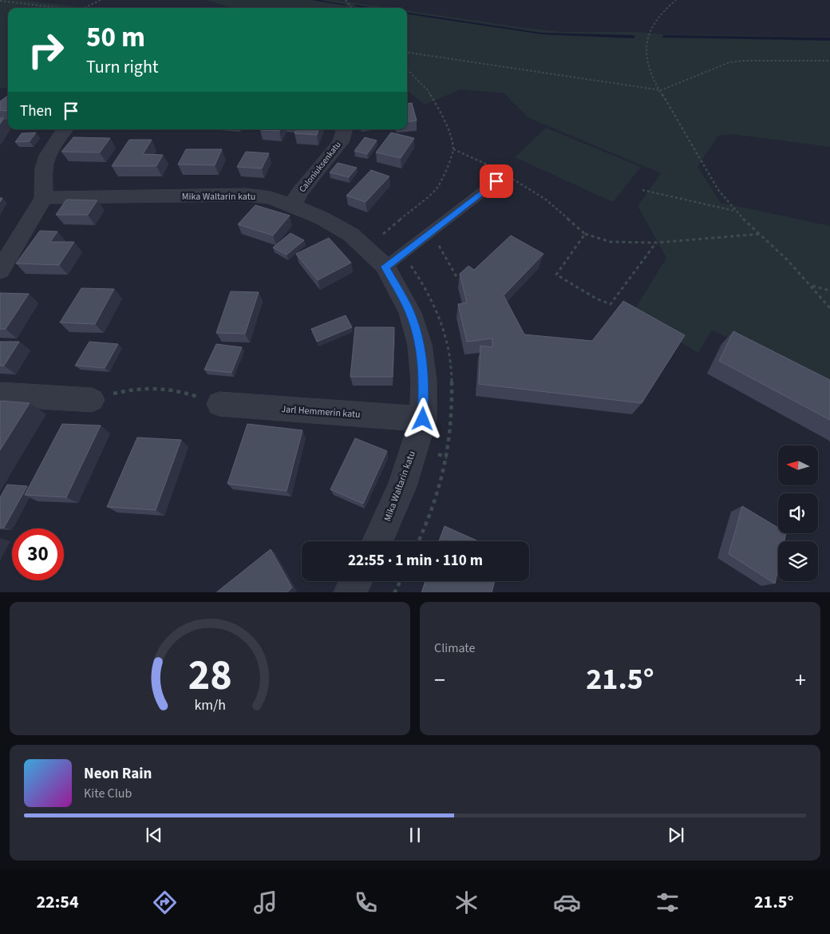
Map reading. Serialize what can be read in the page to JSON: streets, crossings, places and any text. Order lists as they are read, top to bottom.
{
  "streets": {
    "street": ["Caloniuksenkatu", "Mika Waltarin katu", "Jarl Hemmerin katu"]
  },
  "crossings": [
    ["Caloniuksenkatu", "Mika Waltarin katu"],
    ["Mika Waltarin katu", "Jarl Hemmerin katu"]
  ],
  "north": "left",
  "page": {
    "turn": ["50 m", "Turn right"],
    "then": "Then",
    "limit": "30",
    "trip": "22:55 · 1 min · 110 m",
    "tile": "Climate",
    "heat": ["−", "21.5°", "+"],
    "song": ["Neon Rain", "Kite Club"],
    "tabs": ["22:54", "21.5°"],
    "gauge": ["28", "km/h"]
  }
}
